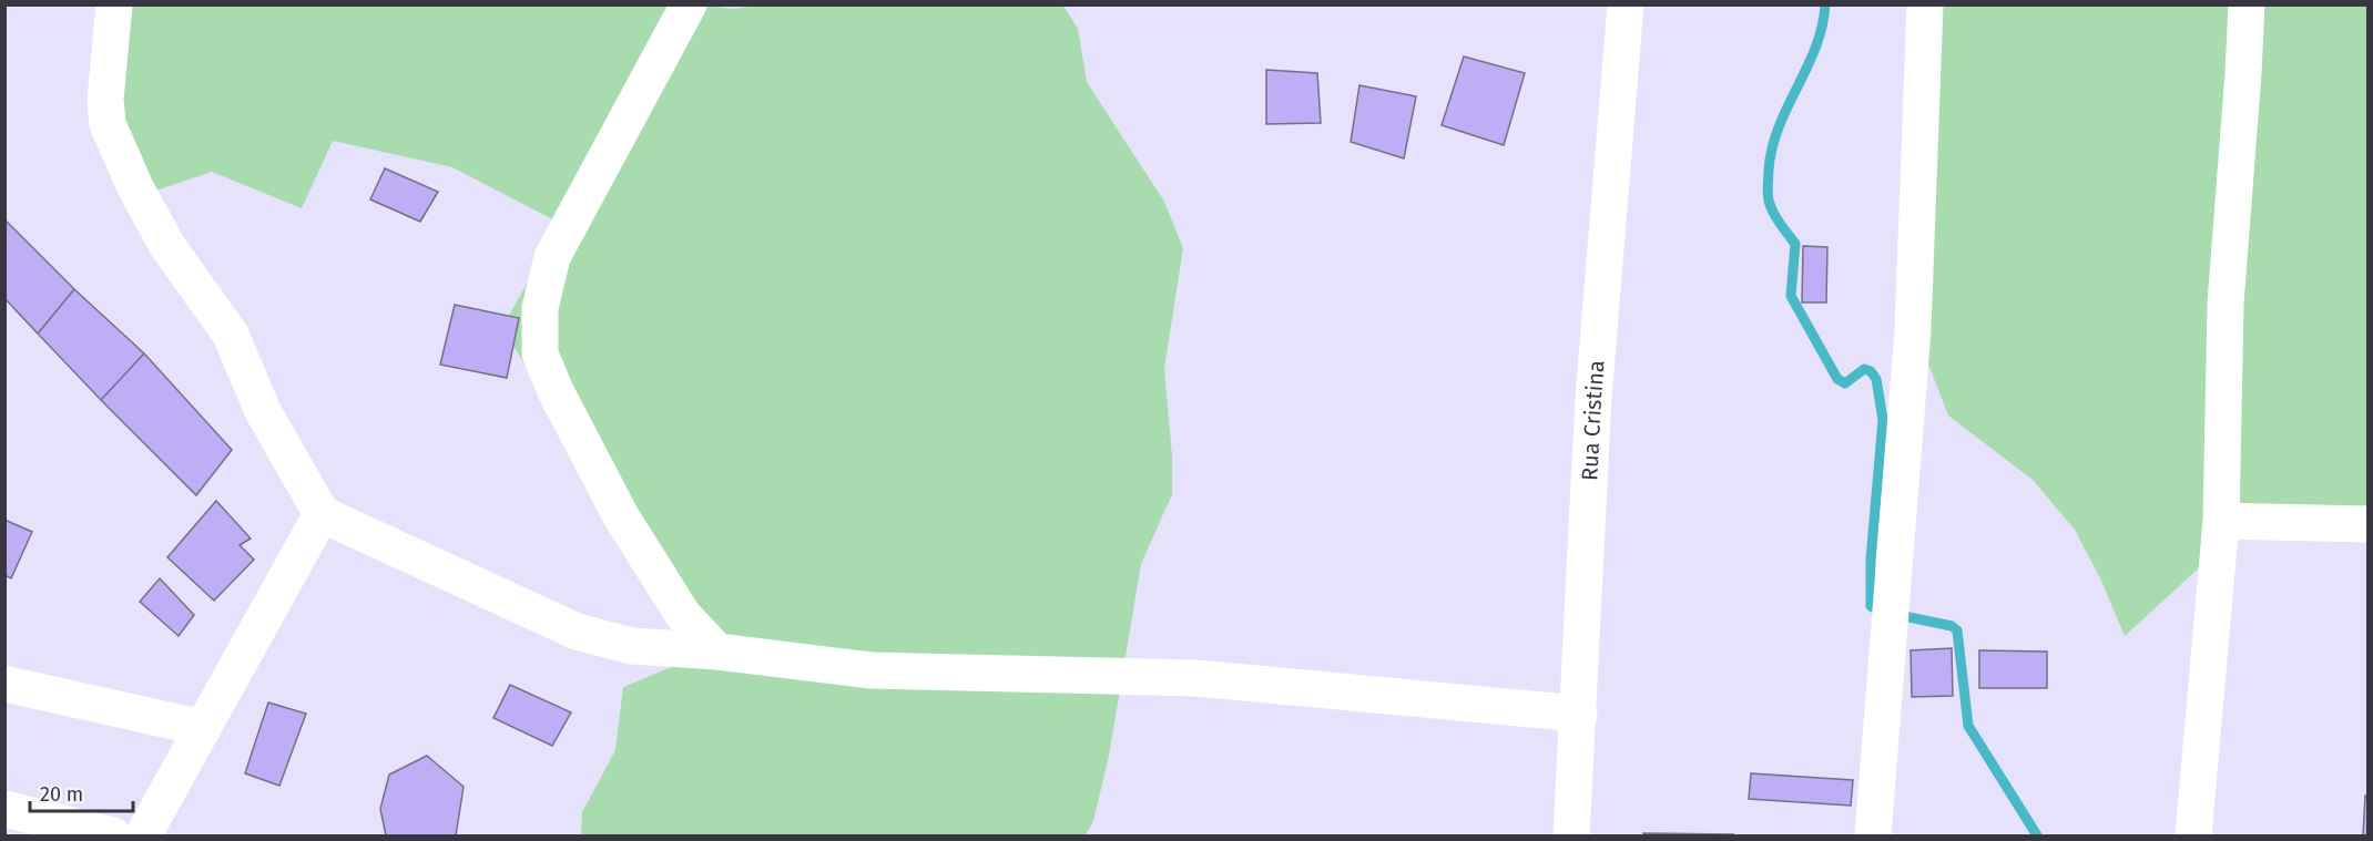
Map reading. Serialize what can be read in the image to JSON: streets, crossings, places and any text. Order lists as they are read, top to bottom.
{
  "streets": {
    "street": ["Rua Cristina"]
  },
  "scale_bar": "20 m"
}
